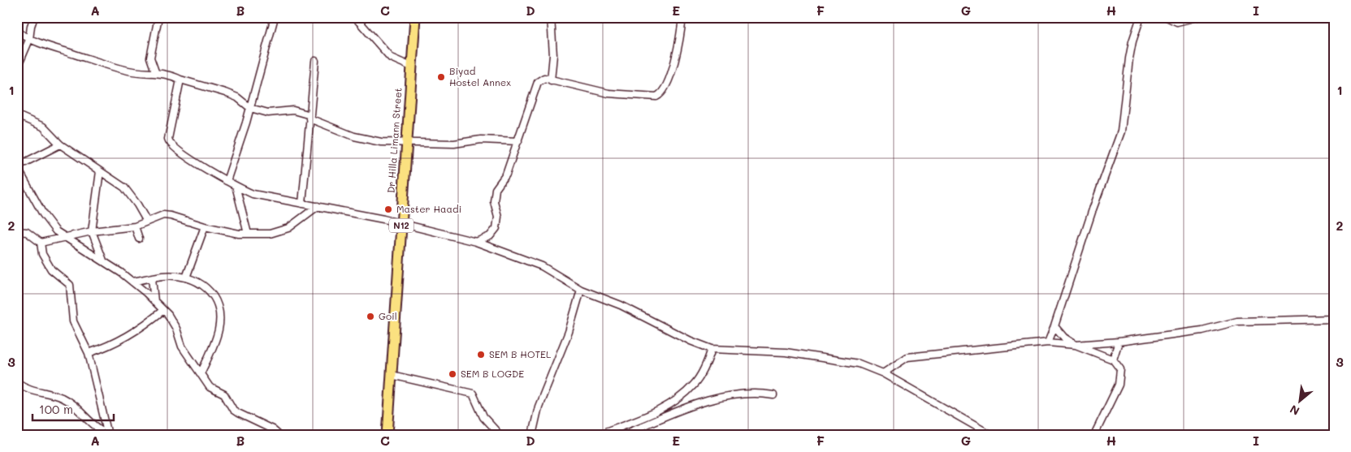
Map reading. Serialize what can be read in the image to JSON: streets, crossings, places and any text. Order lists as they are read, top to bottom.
{
  "streets": {
    "highway": ["Dr Hilla Limann Street", "N12"]
  },
  "places": [
    "Biyad Hostel Annex",
    "Master Haadi",
    "Goil",
    "SEM B HOTEL",
    "SEM B LOGDE"
  ],
  "scale_bar": "100 m",
  "north": "bottom left",
  "grid": {
    "columns": [
      "A",
      "B",
      "C",
      "D",
      "E",
      "F",
      "G",
      "H",
      "I"
    ],
    "rows": ["1", "2", "3"]
  }
}
